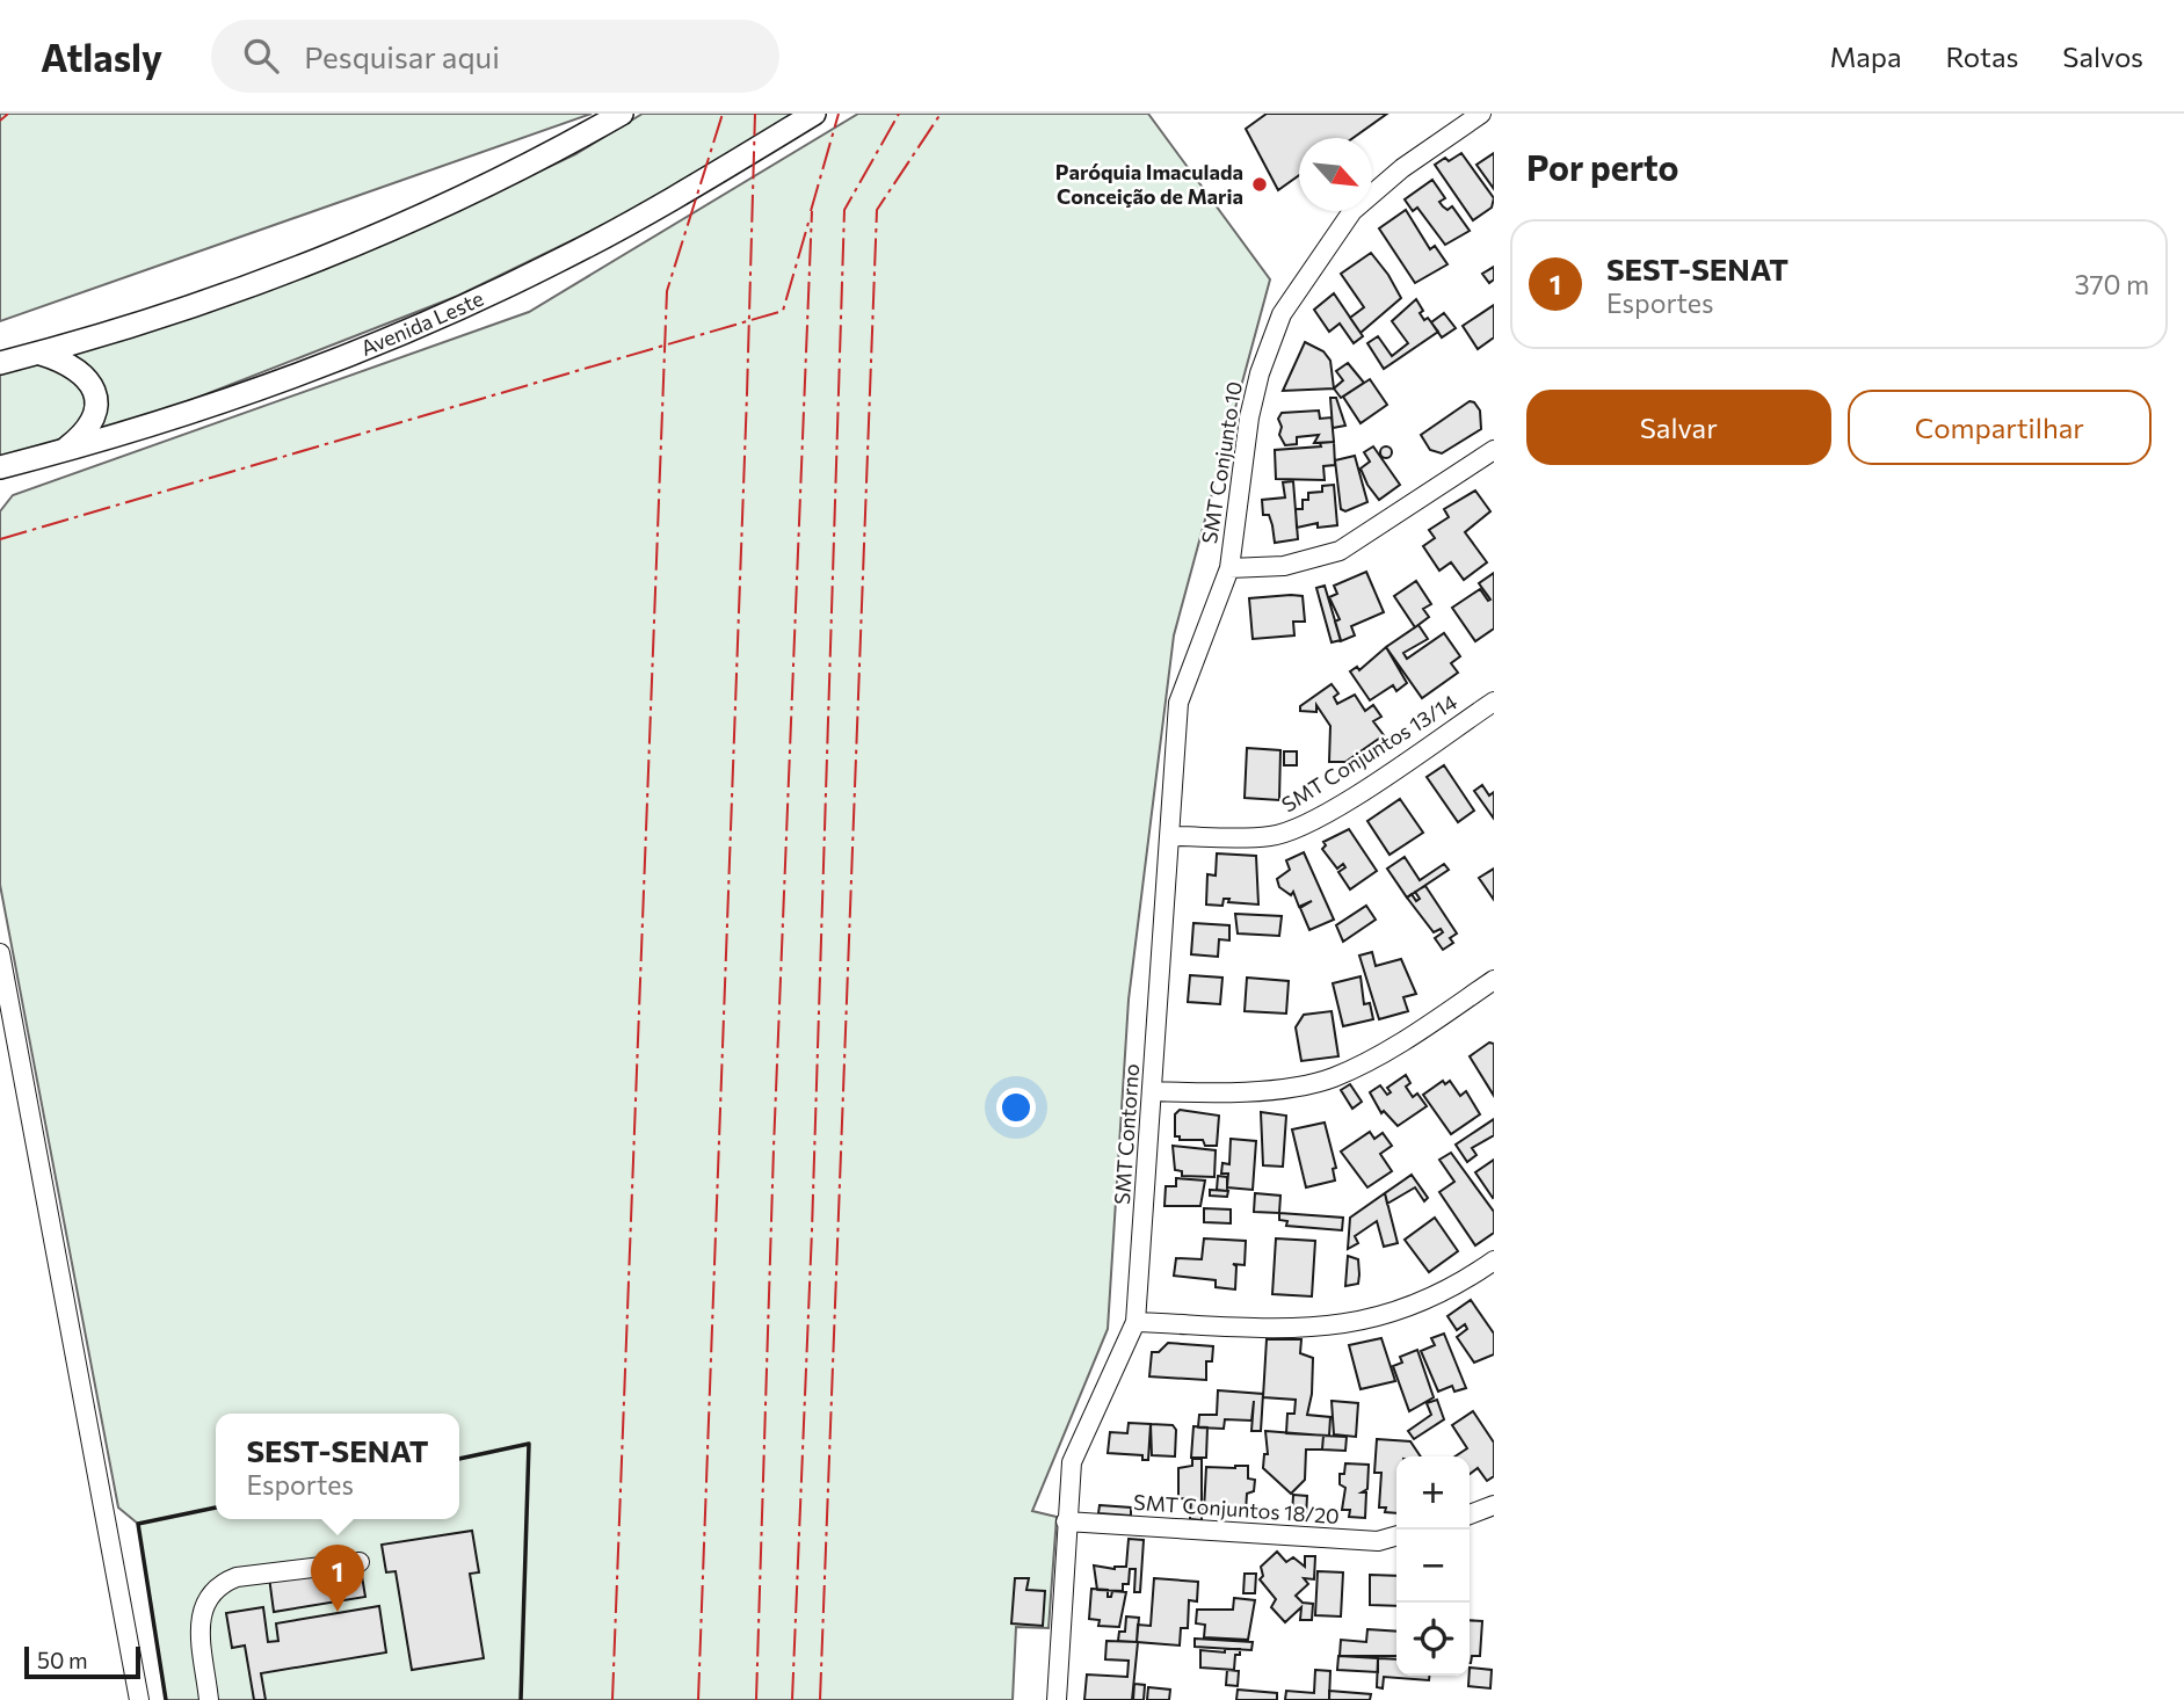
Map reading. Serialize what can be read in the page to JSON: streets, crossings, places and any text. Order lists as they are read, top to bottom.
{
  "streets": {
    "main road": ["Avenida Leste"],
    "street": [
      "SMT Conjunto 10",
      "SMT Conjuntos 13/14",
      "SMT Contorno",
      "SMT Conjuntos 18/20"
    ]
  },
  "crossings": [
    ["SMT Conjunto 10", "SMT Contorno"],
    ["SMT Conjuntos 13/14", "SMT Contorno"],
    ["SMT Contorno", "SMT Conjuntos 18/20"]
  ],
  "places": ["Paróquia Imaculada Conceição de Maria"],
  "scale_bar": "50 m",
  "north": "bottom right",
  "page": {
    "header": "Atlasly",
    "search": "Pesquisar aqui",
    "nav": ["Mapa", "Rotas", "Salvos"],
    "heading": "Por perto",
    "list": [
      {
        "mark": "1",
        "name": "SEST-SENAT",
        "note": "Esportes",
        "value": "370 m"
      }
    ],
    "buttons": ["Salvar", "Compartilhar"],
    "popup": ["SEST-SENAT", "Esportes"],
    "map_buttons": ["+", "−"],
    "pins": "1",
    "scale": "50 m"
  }
}
